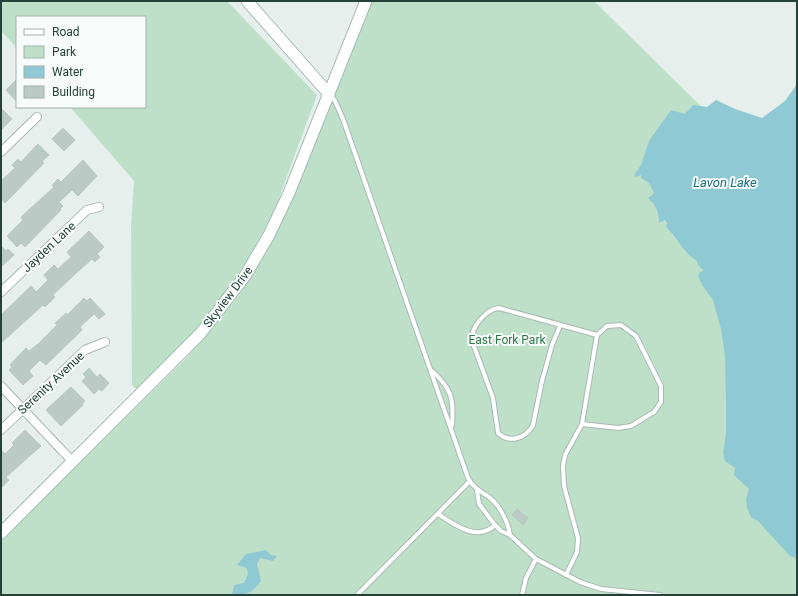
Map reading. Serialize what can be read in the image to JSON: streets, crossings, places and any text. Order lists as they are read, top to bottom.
{
  "streets": {
    "street": ["Jayden Lane", "Skyview Drive", "Serenity Avenue"]
  },
  "water": ["Lavon Lake"],
  "parks": ["East Fork Park"],
  "legend": [
    "Road",
    "Park",
    "Water",
    "Building"
  ]
}
